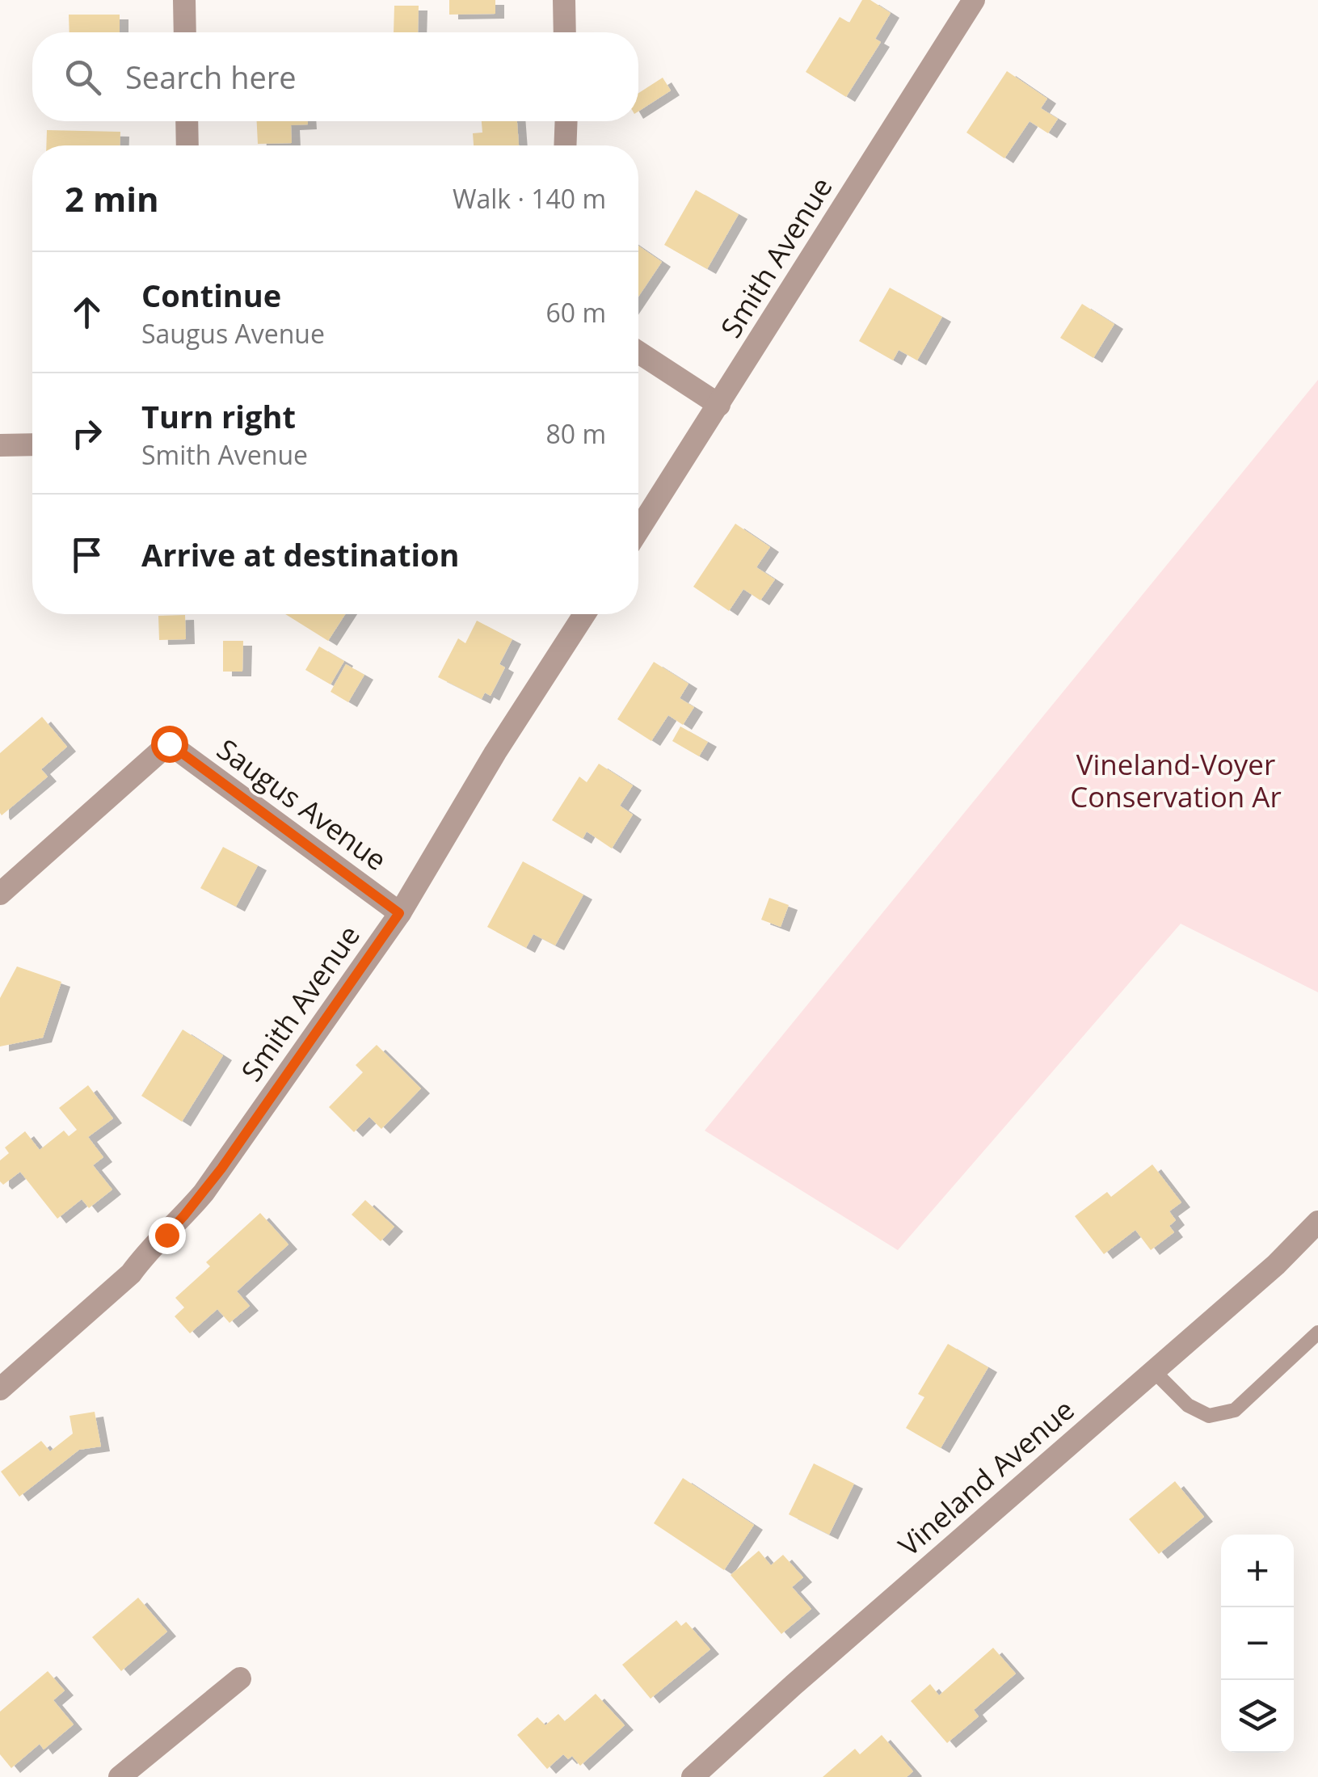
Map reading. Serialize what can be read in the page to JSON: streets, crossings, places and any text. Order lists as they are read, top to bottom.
{
  "streets": {
    "street": ["Smith Avenue", "Saugus Avenue", "Vineland Avenue"]
  },
  "crossings": [
    ["Smith Avenue", "Saugus Avenue"]
  ],
  "parks": ["Vineland-Voyer Conservation Ar"],
  "page": {
    "search": "Search here",
    "heading": ["2 min", "Walk · 140 m"],
    "list": [
      ["Continue", "Saugus Avenue", "60 m"],
      ["Turn right", "Smith Avenue", "80 m"],
      "Arrive at destination"
    ],
    "map_buttons": ["+", "−"]
  }
}
